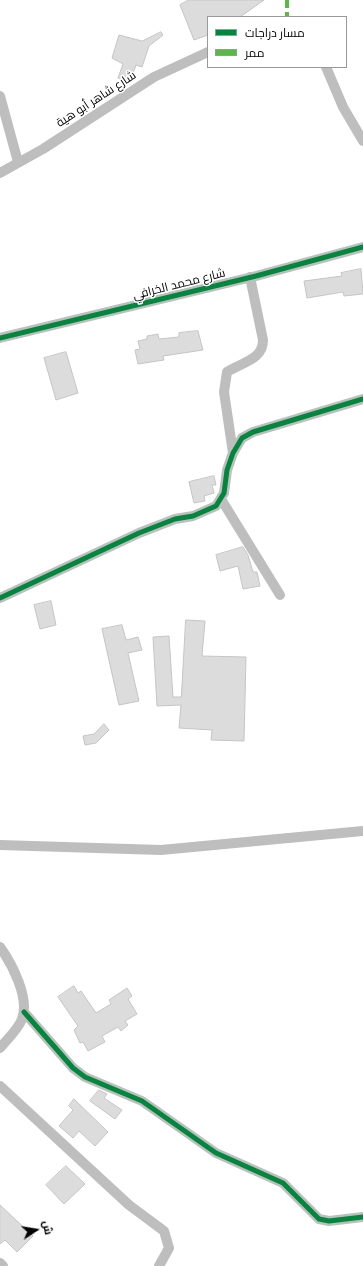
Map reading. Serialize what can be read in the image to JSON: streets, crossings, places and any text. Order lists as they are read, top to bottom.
{
  "streets": {
    "street": ["شارع شاهر أبو هية", "شارع محمد الخرافي"]
  },
  "legend": ["مسار دراجات", "ممر"],
  "north": "right"
}
